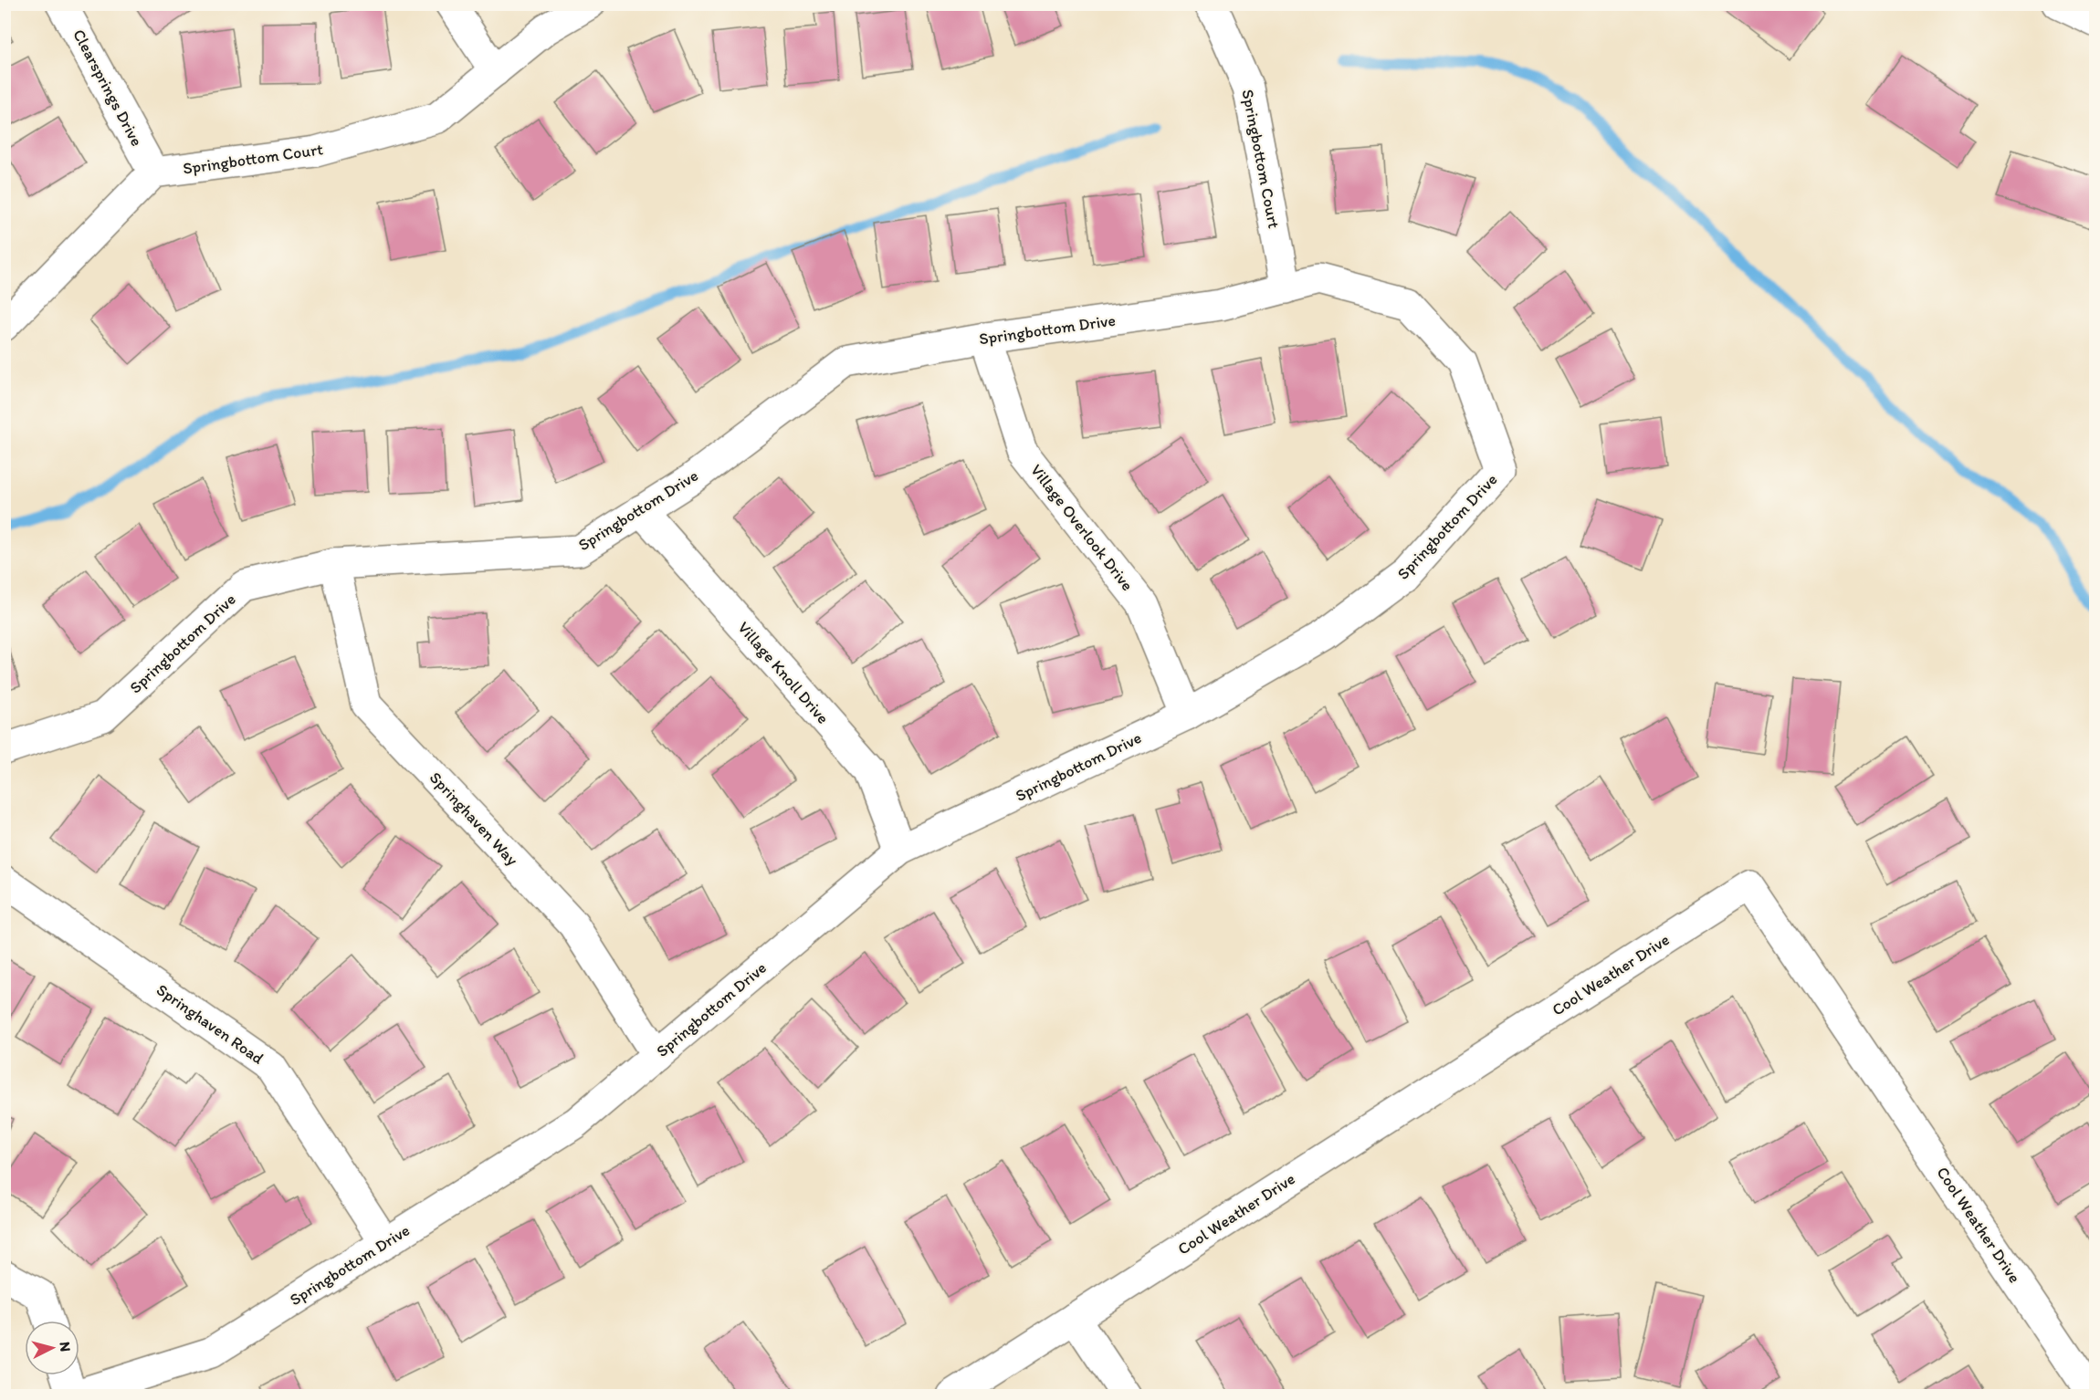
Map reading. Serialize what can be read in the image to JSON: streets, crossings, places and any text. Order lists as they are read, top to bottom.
{
  "streets": {
    "street": [
      "Clearsprings Drive",
      "Springbottom Court",
      "Springbottom Drive",
      "Village Overlook Drive",
      "Village Knoll Drive",
      "Springhaven Way",
      "Cool Weather Drive",
      "Springhaven Road"
    ]
  },
  "crossings": [
    ["Clearsprings Drive", "Springbottom Court"],
    ["Springbottom Court", "Springbottom Drive"],
    ["Springbottom Drive", "Village Overlook Drive"],
    ["Springbottom Drive", "Village Knoll Drive"],
    ["Springbottom Drive", "Springhaven Way"],
    ["Springbottom Drive", "Springhaven Road"]
  ],
  "north": "right"
}
